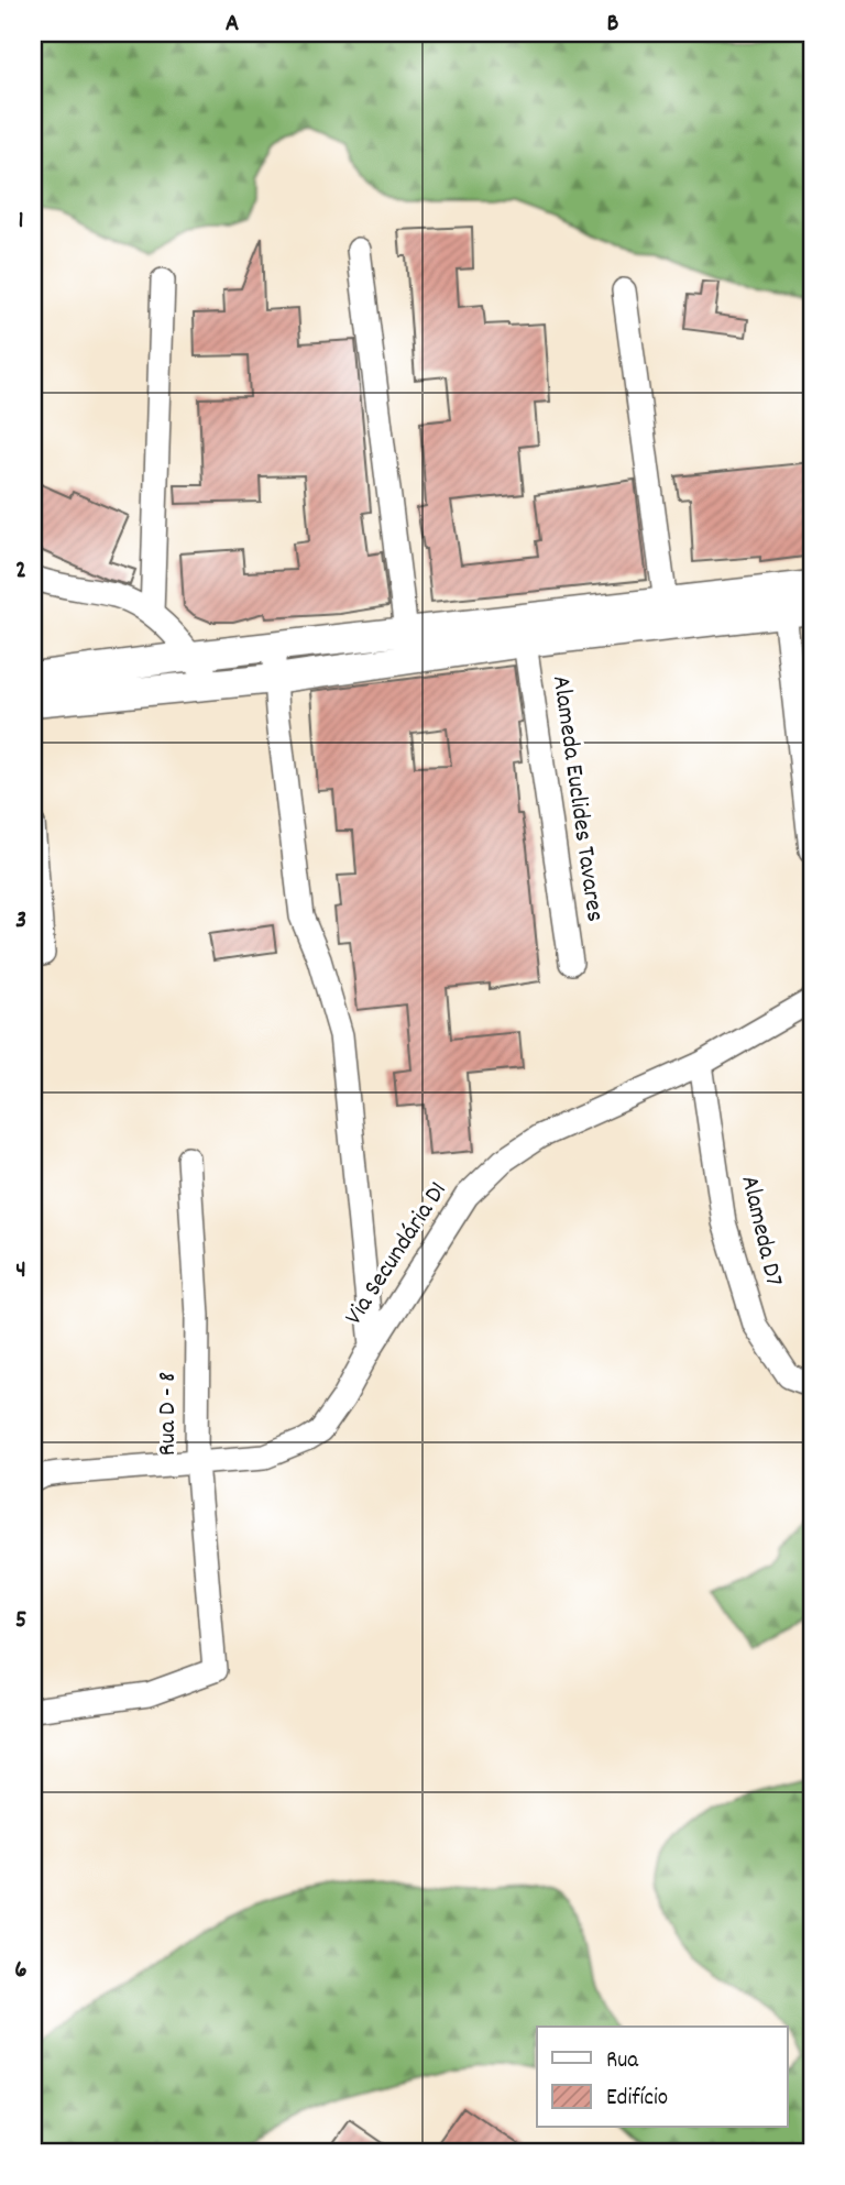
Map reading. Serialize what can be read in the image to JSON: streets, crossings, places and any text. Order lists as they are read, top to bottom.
{
  "streets": {
    "street": [
      "Alameda Euclides Tavares",
      "Alameda D7",
      "Via Secundária D1",
      "Rua D - 8"
    ]
  },
  "crossings": [
    ["Alameda D7", "Via Secundária D1"],
    ["Via Secundária D1", "Rua D - 8"]
  ],
  "legend": ["Rua", "Edifício"],
  "grid": {
    "columns": ["A", "B"],
    "rows": [
      "1",
      "2",
      "3",
      "4",
      "5",
      "6"
    ]
  }
}
